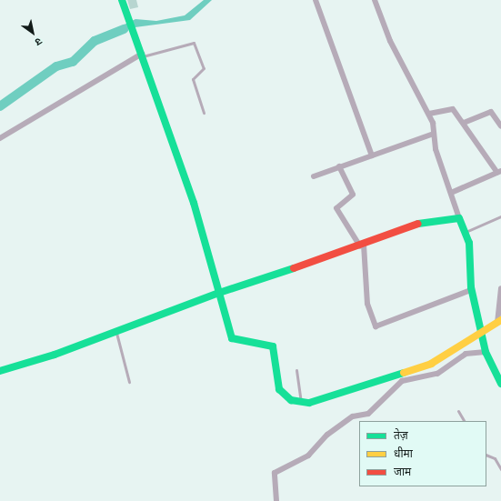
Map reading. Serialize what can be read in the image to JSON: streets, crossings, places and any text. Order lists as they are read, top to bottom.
{
  "legend": ["तेज़", "धीमा", "जाम"],
  "north": "bottom right"
}
